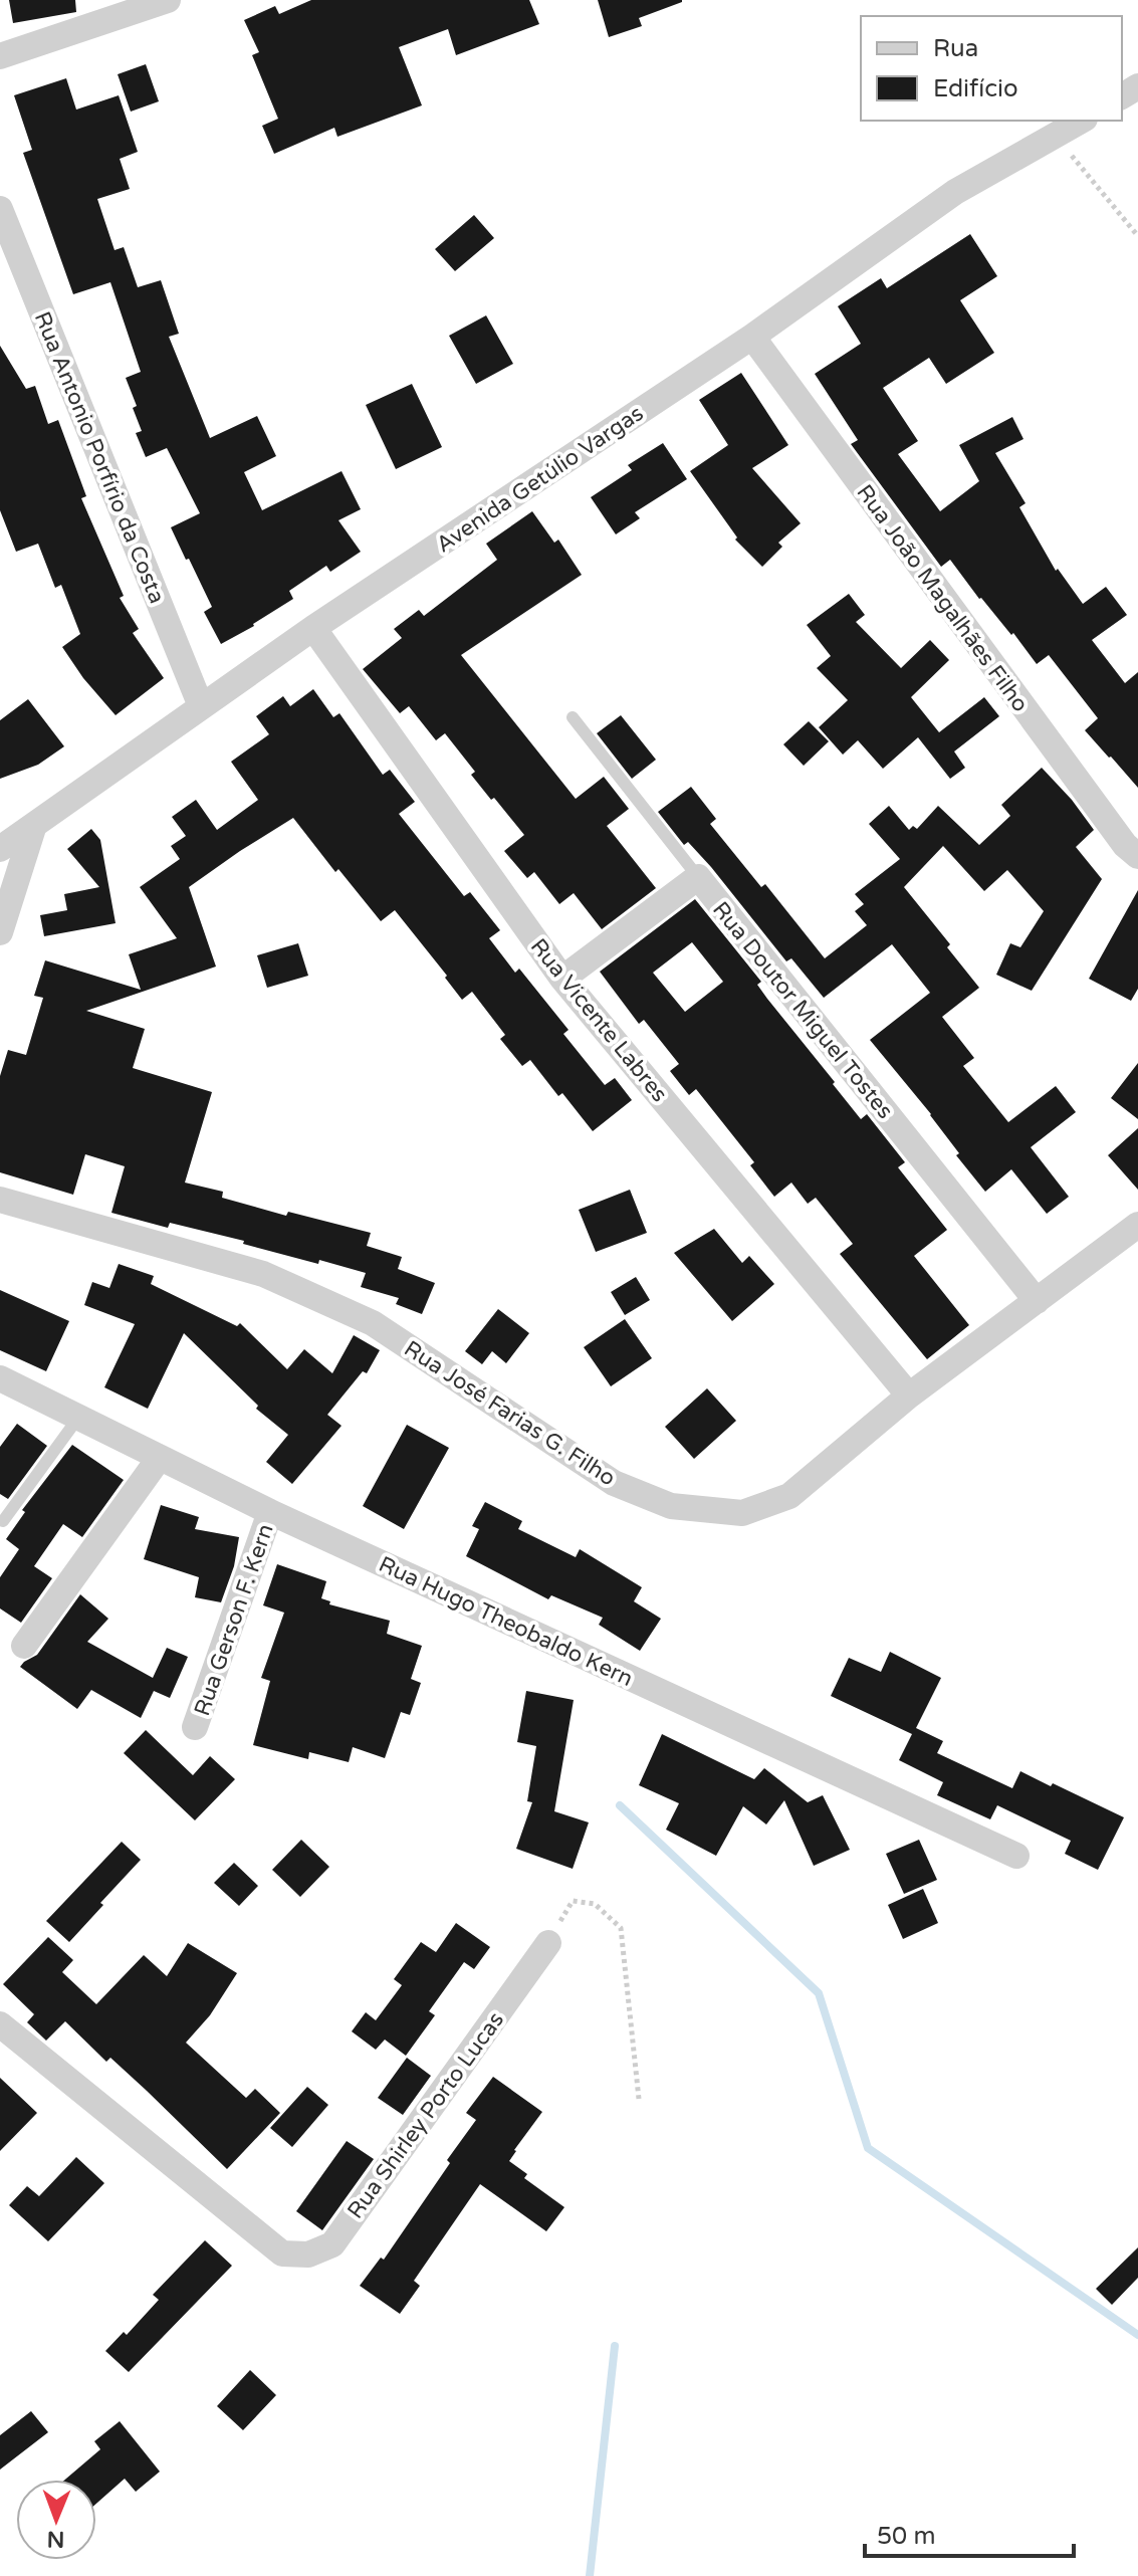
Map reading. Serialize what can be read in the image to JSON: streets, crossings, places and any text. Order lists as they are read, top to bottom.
{
  "streets": {
    "street": [
      "Rua Antonio Porfírio da Costa",
      "Avenida Getúlio Vargas",
      "Rua João Magalhães Filho",
      "Rua Doutor Miguel Tostes",
      "Rua Vicente Labres",
      "Rua José Farias G. Filho",
      "Rua Gerson F. Kern",
      "Rua Hugo Theobaldo Kern",
      "Rua Shirley Porto Lucas"
    ]
  },
  "crossings": [
    ["Rua Antonio Porfírio da Costa", "Avenida Getúlio Vargas"],
    ["Avenida Getúlio Vargas", "Rua João Magalhães Filho"],
    ["Avenida Getúlio Vargas", "Rua Vicente Labres"],
    ["Rua Doutor Miguel Tostes", "Rua José Farias G. Filho"],
    ["Rua Vicente Labres", "Rua José Farias G. Filho"],
    ["Rua Gerson F. Kern", "Rua Hugo Theobaldo Kern"]
  ],
  "legend": ["Rua", "Edifício"],
  "scale_bar": "50 m",
  "north": "bottom"
}
